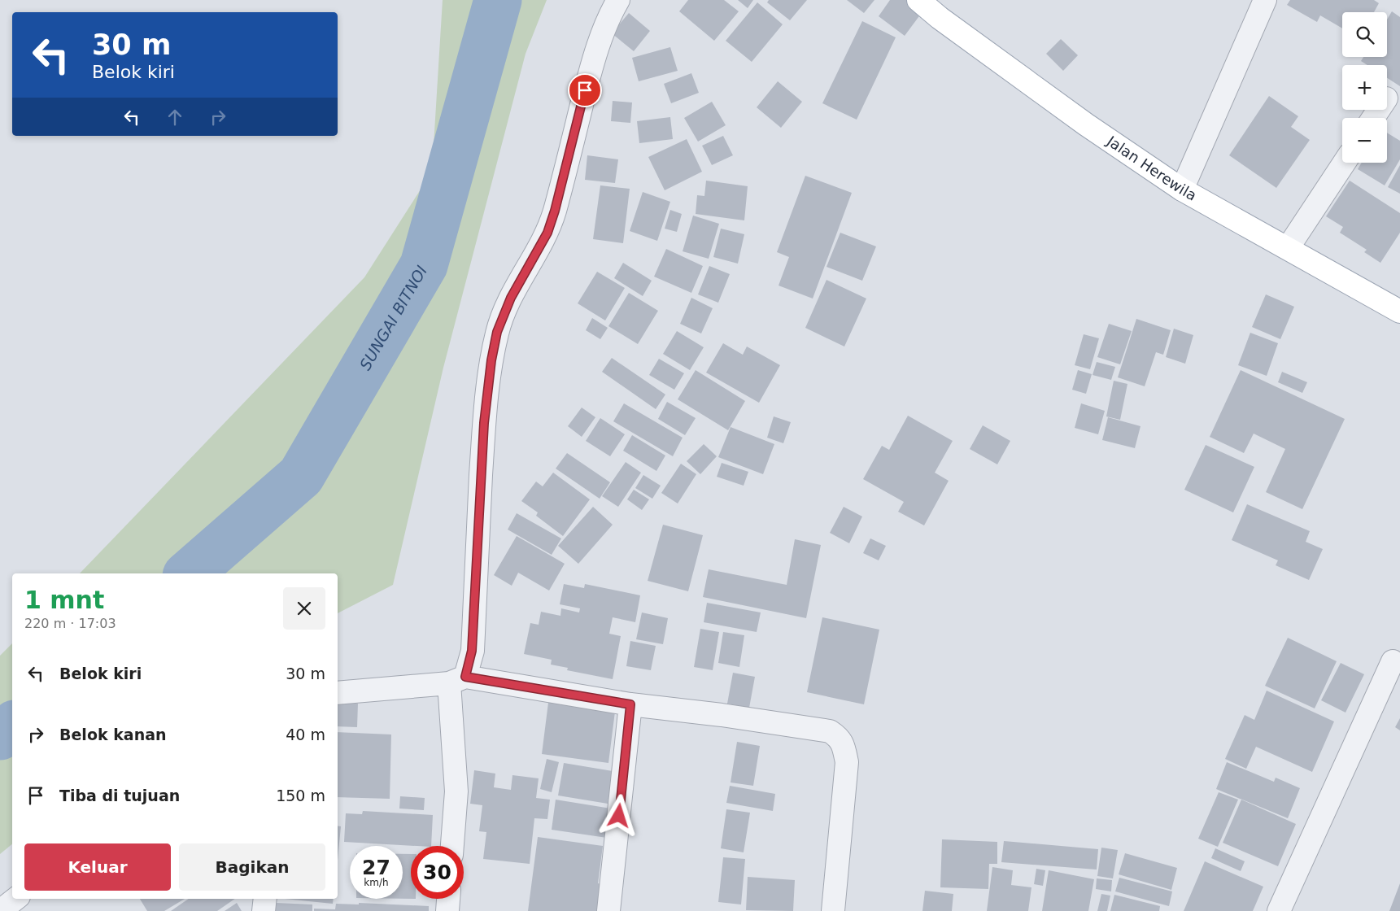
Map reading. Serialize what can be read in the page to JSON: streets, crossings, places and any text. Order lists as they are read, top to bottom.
{
  "streets": {
    "main road": ["Jalan Herewila"]
  },
  "water": ["SUNGAI BITNOI"],
  "page": {
    "map_buttons": ["+", "−"],
    "turn": ["30 m", "Belok kiri"],
    "heading": ["1 mnt", "220 m · 17:03"],
    "list": [
      {
        "name": "Belok kiri",
        "value": "30 m"
      },
      {
        "name": "Belok kanan",
        "value": "40 m"
      },
      {
        "name": "Tiba di tujuan",
        "value": "150 m"
      }
    ],
    "buttons": ["Keluar", "Bagikan"],
    "speed": "27 km/h",
    "limit": "30"
  }
}
